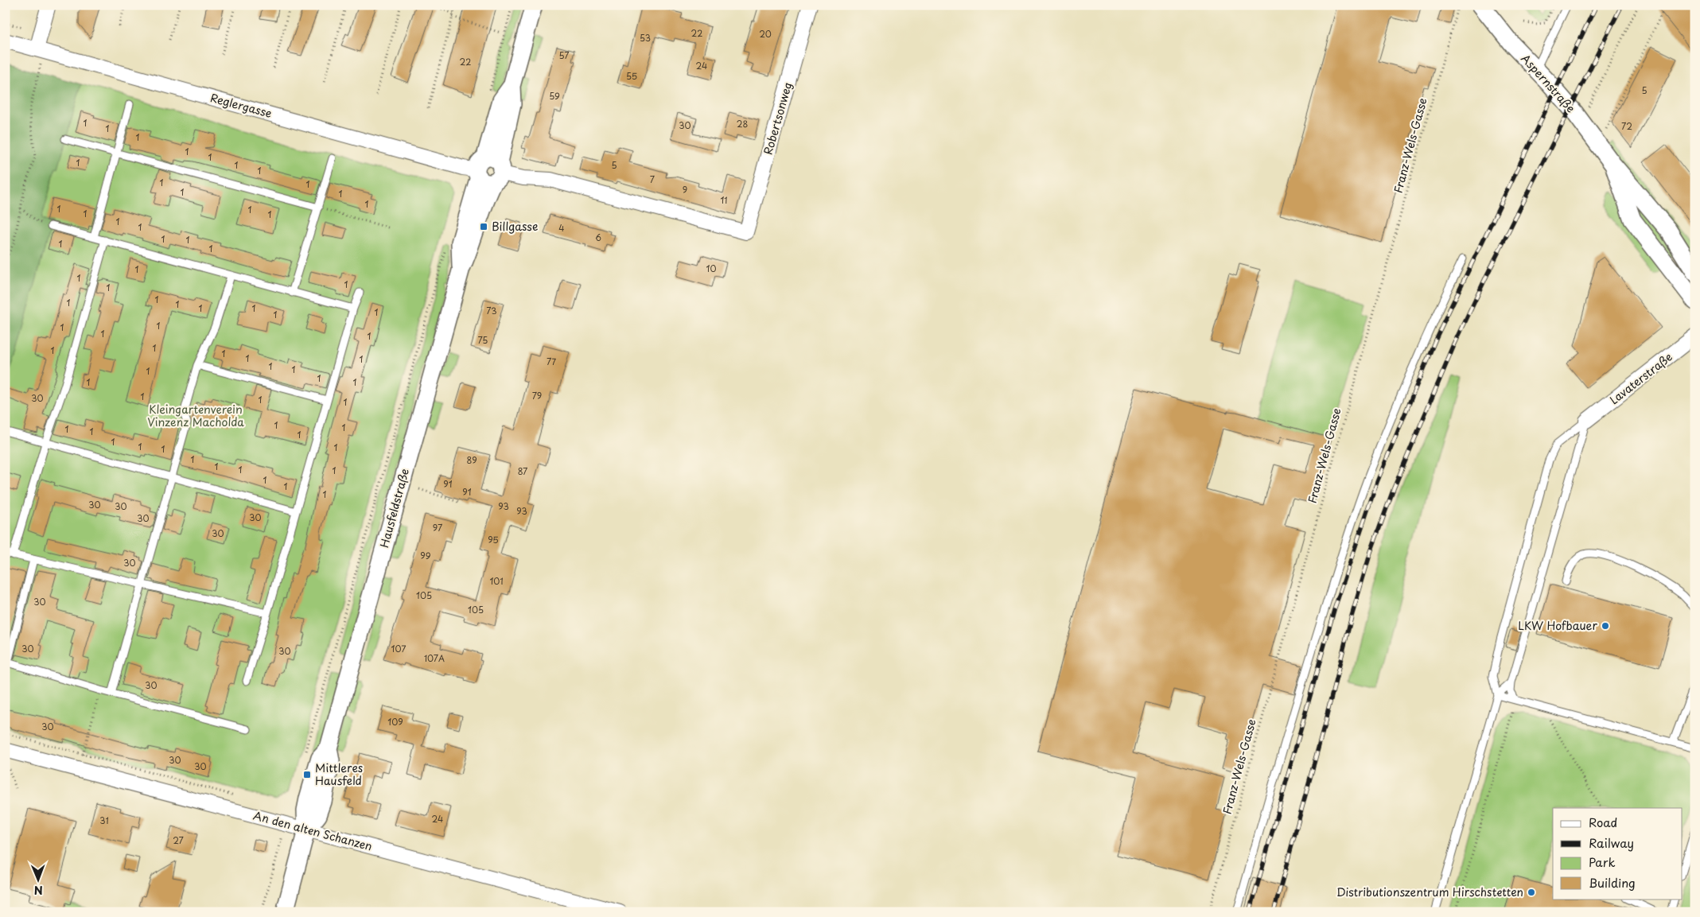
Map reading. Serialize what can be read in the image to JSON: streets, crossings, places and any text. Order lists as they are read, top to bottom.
{
  "streets": {
    "street": [
      "Aspernstraße",
      "Reglergasse",
      "Robertsonweg",
      "Lavaterstraße",
      "Hausfeldstraße",
      "An den alten Schanzen"
    ],
    "path": ["Franz-Wels-Gasse"]
  },
  "crossings": [
    ["Reglergasse", "Robertsonweg"],
    ["Reglergasse", "Hausfeldstraße"],
    ["Robertsonweg", "Hausfeldstraße"],
    ["Hausfeldstraße", "An den alten Schanzen"]
  ],
  "parks": ["Kleingartenverein Vinzenz Macholda"],
  "places": {
    "transit": ["Billgasse", "Mittleres Hausfeld"],
    "other": ["LKW Hofbauer", "Distributionszentrum Hirschstetten"]
  },
  "house_numbers": [
    "22",
    "20",
    "53",
    "57",
    "22",
    "24",
    "55",
    "5",
    "59",
    "1",
    "28",
    "30",
    "72",
    "1",
    "1",
    "1",
    "1",
    "1",
    "1",
    "5",
    "1",
    "7",
    "1",
    "1",
    "9",
    "1",
    "1",
    "11",
    "1",
    "1",
    "1",
    "1",
    "1",
    "1",
    "1",
    "4",
    "6",
    "1",
    "1",
    "1",
    "1",
    "10",
    "1",
    "1",
    "1",
    "1",
    "1",
    "1",
    "1",
    "1",
    "1",
    "73",
    "1",
    "1",
    "1",
    "1",
    "1",
    "1",
    "75",
    "1",
    "1",
    "1",
    "1",
    "1",
    "77",
    "1",
    "1",
    "1",
    "1",
    "1",
    "1",
    "79",
    "1",
    "30",
    "1",
    "1",
    "1",
    "1",
    "1",
    "1",
    "1",
    "1",
    "1",
    "1",
    "1",
    "1",
    "89",
    "1",
    "1",
    "1",
    "87",
    "1",
    "91",
    "1",
    "91",
    "1",
    "30",
    "30",
    "93",
    "93",
    "30",
    "30",
    "97",
    "30",
    "95",
    "99",
    "30",
    "101",
    "105",
    "30",
    "105",
    "30",
    "107",
    "30",
    "107A",
    "30",
    "109",
    "30",
    "30",
    "30",
    "24",
    "31",
    "27"
  ],
  "legend": [
    "Road",
    "Railway",
    "Park",
    "Building"
  ],
  "north": "bottom"
}
